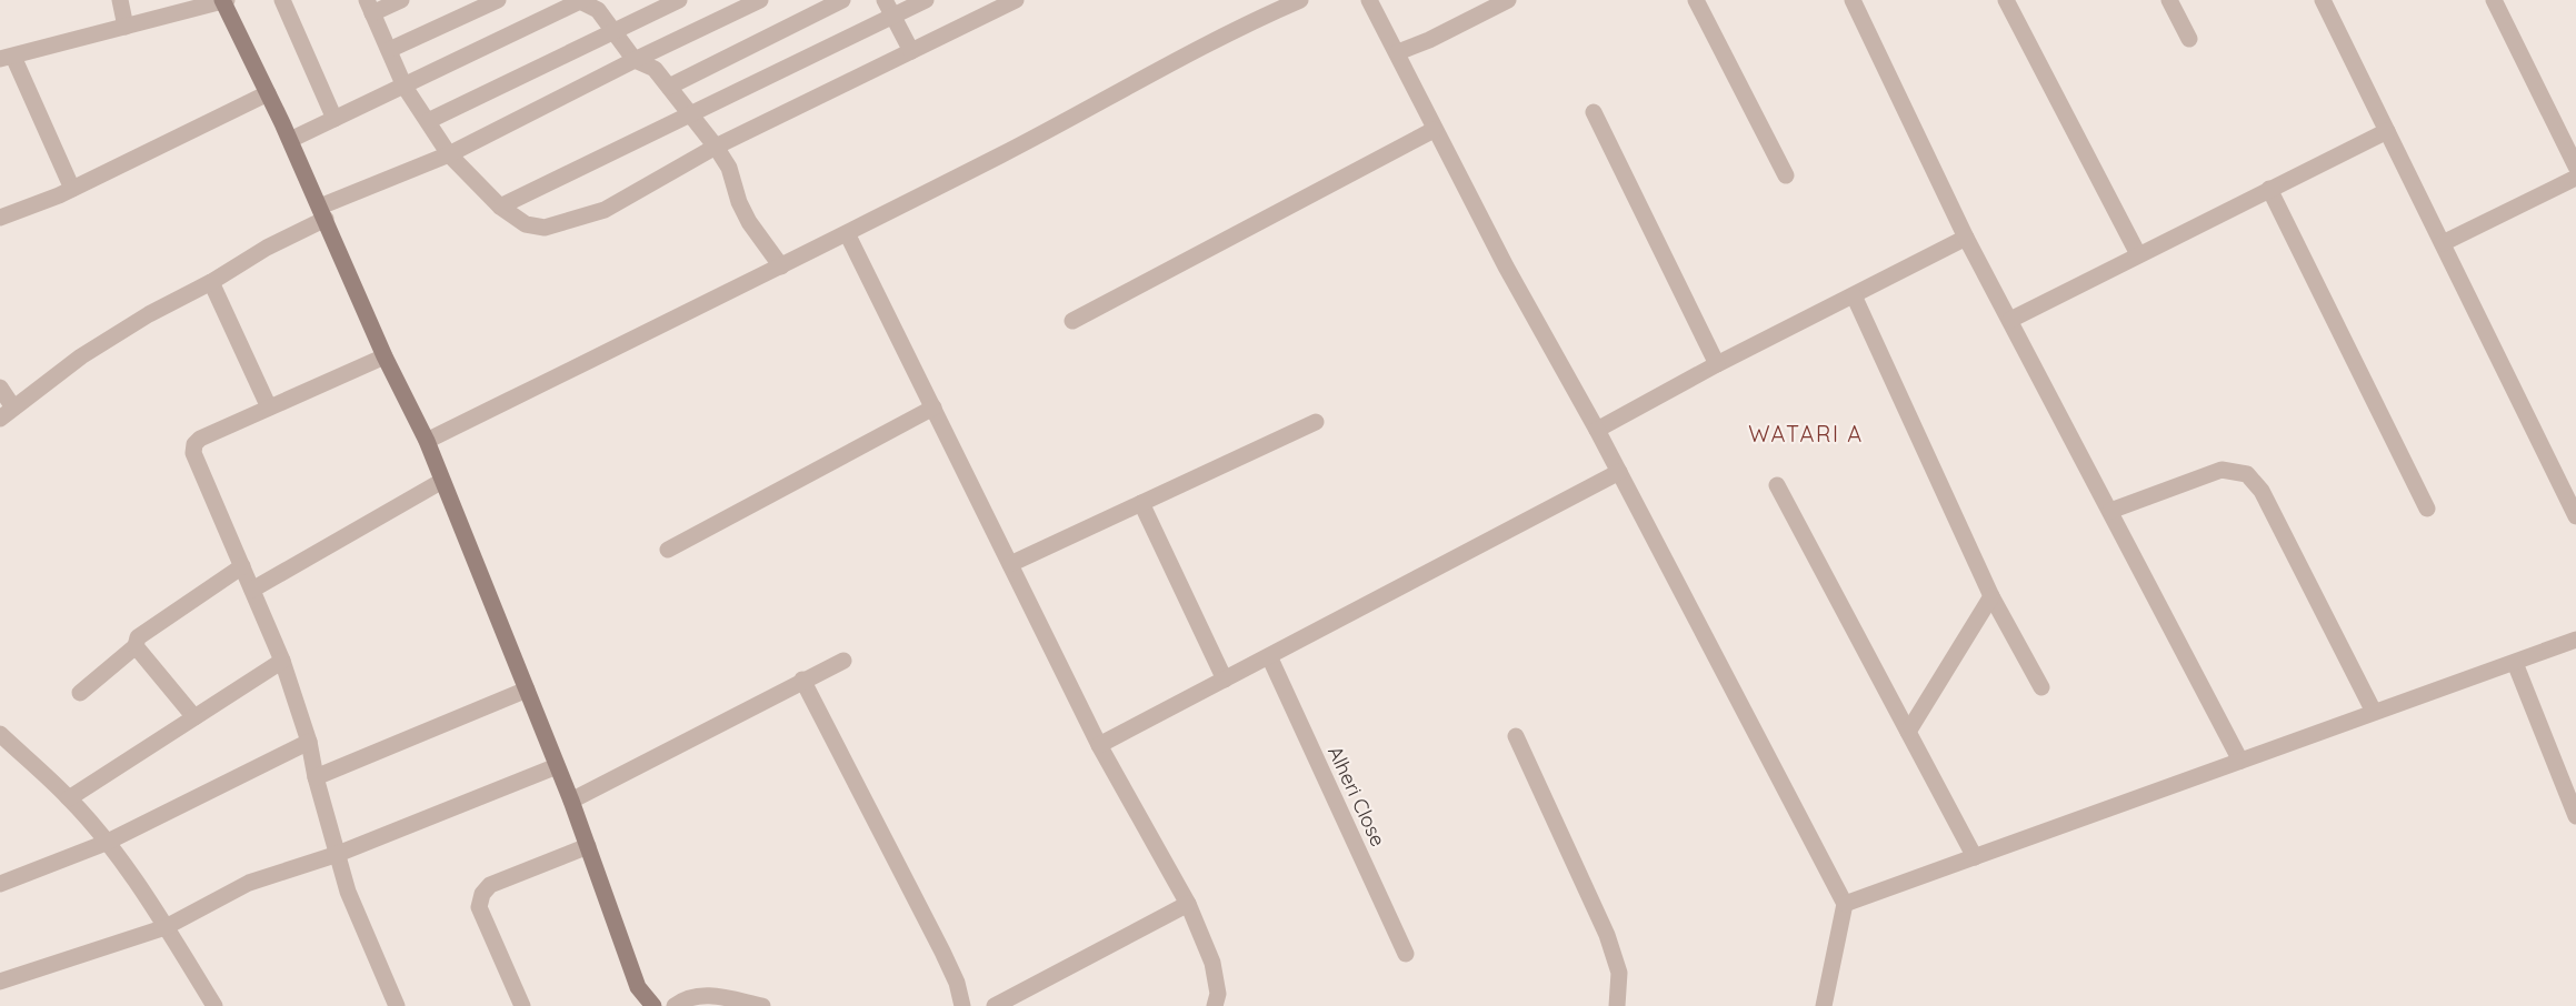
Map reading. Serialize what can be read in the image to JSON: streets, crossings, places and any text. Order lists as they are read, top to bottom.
{
  "streets": {
    "street": ["Alheri Close"]
  },
  "districts": ["WATARI A"]
}
